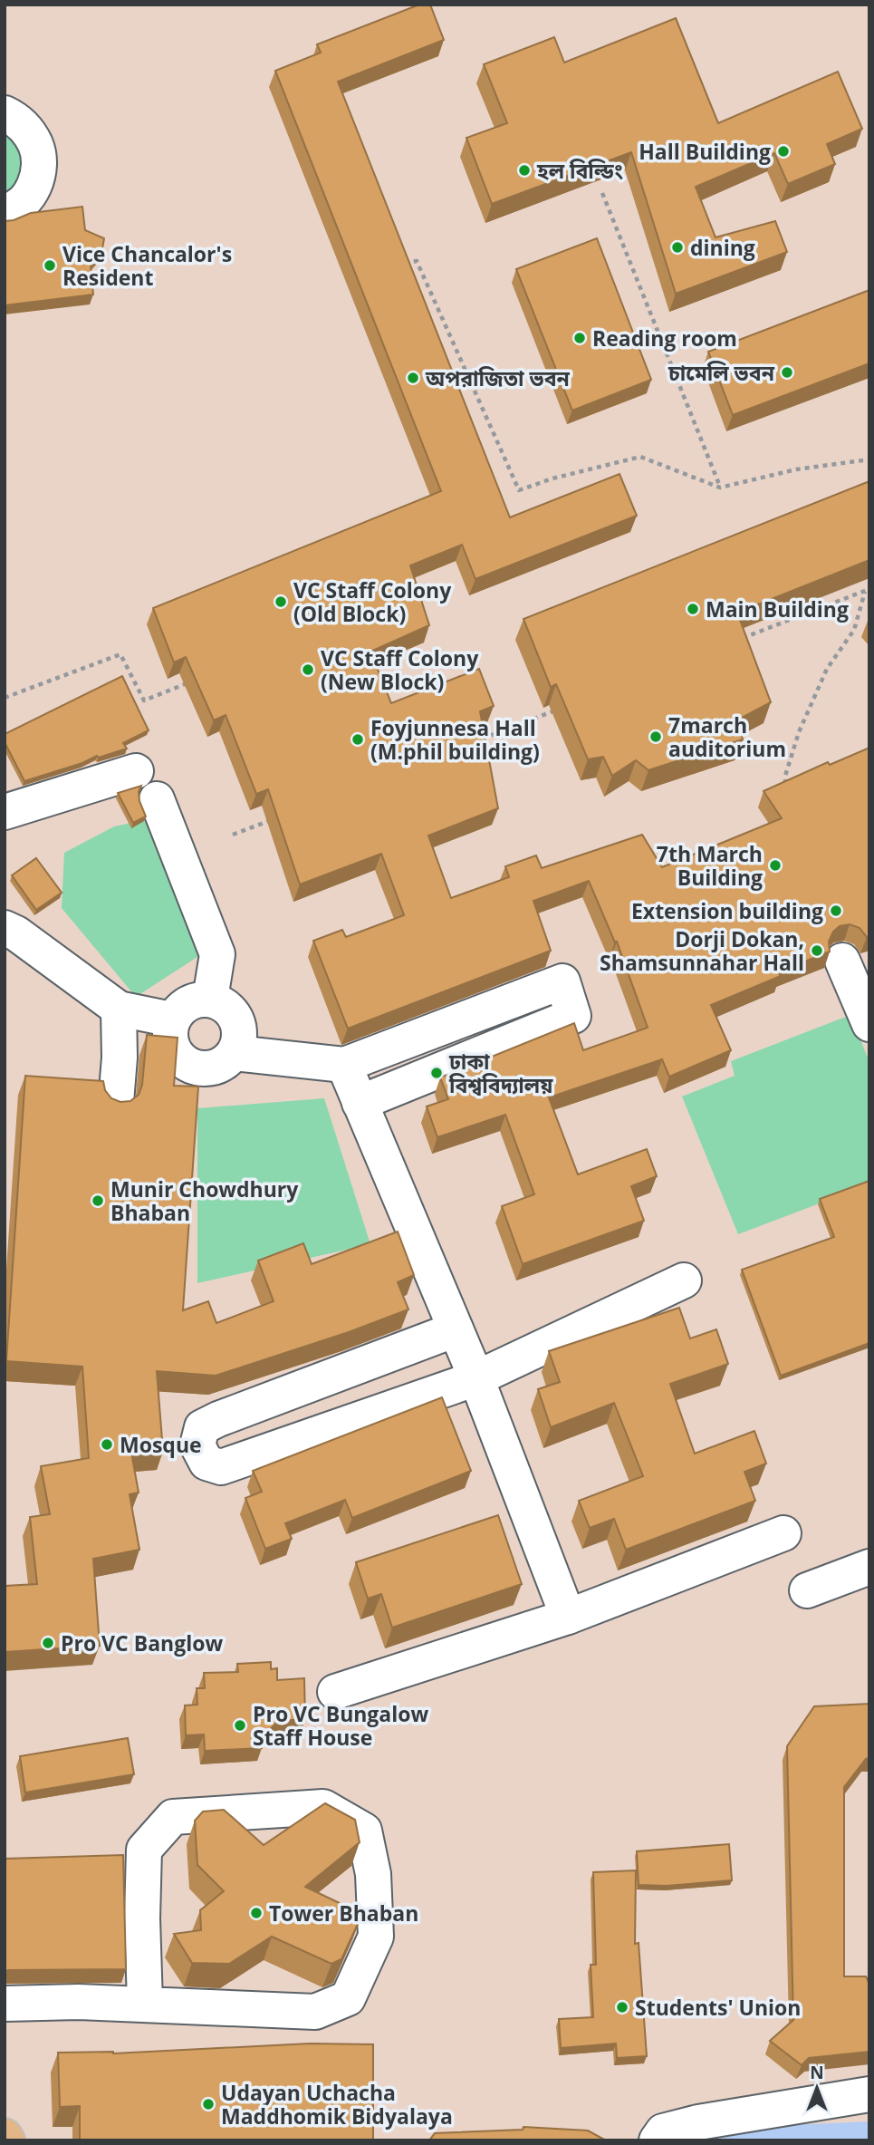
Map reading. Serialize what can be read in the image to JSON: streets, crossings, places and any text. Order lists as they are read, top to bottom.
{
  "places": [
    "Hall Building",
    "হল বিল্ডিং",
    "dining",
    "Vice Chancalor's Resident",
    "Reading room",
    "চামেলি ভবন",
    "অপরাজিতা ভবন",
    "VC Staff Colony (Old Block)",
    "Main Building",
    "VC Staff Colony (New Block)",
    "7march auditorium",
    "Foyjunnesa Hall (M.phil building)",
    "7th March Building",
    "Extension building",
    "Dorji Dokan, Shamsunnahar Hall",
    "ঢাকা বিশ্ববিদ্যালয়",
    "Munir Chowdhury Bhaban",
    "Mosque",
    "Pro VC Banglow",
    "Pro VC Bungalow Staff House",
    "Tower Bhaban",
    "Students' Union",
    "Udayan Uchacha Maddhomik Bidyalaya"
  ],
  "north": "top"
}
